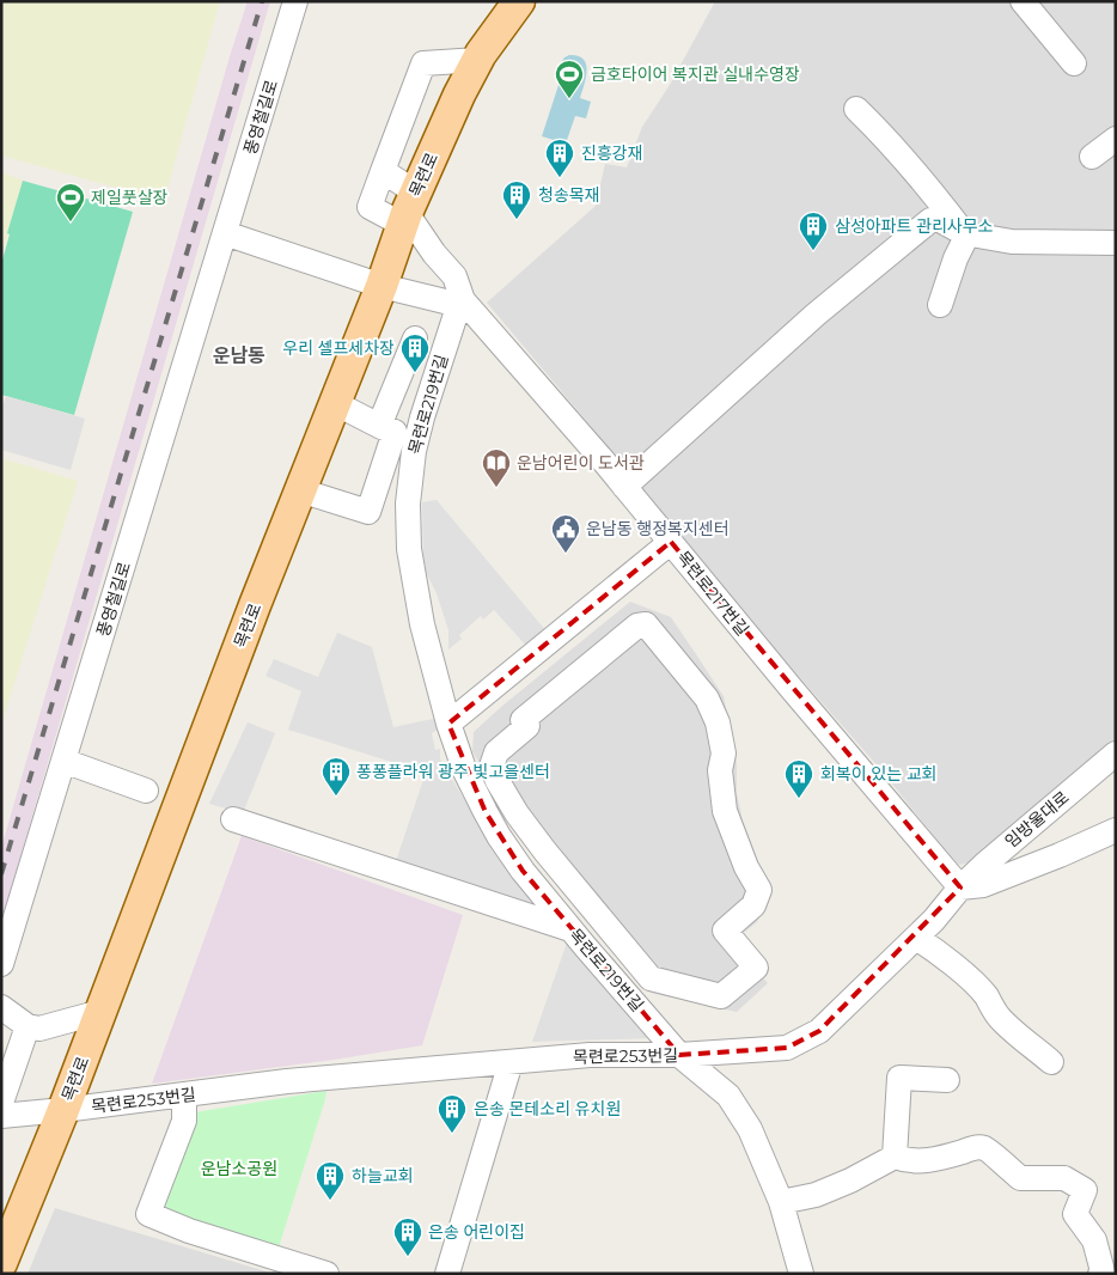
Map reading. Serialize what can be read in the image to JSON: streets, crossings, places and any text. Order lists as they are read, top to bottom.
{
  "streets": {
    "main road": ["목련로"],
    "street": [
      "풍영철길로",
      "목련로219번길",
      "목련로217번길",
      "임방울대로",
      "목련로253번길"
    ]
  },
  "crossings": [
    ["목련로", "목련로217번길"],
    ["목련로", "목련로253번길"],
    ["목련로219번길", "목련로217번길"],
    ["목련로219번길", "목련로253번길"],
    ["목련로217번길", "임방울대로"],
    ["목련로217번길", "목련로253번길"],
    ["임방울대로", "목련로253번길"]
  ],
  "districts": ["운남동"],
  "parks": ["운남소공원"],
  "places": {
    "sports": ["금호타이어 복지관 실내수영장", "제일풋살장"],
    "building": [
      "진흥강재",
      "청송목재",
      "삼성아파트 관리사무소",
      "우리 셀프세차장",
      "퐁퐁플라워 광주 빛고을센터",
      "회복이 있는 교회",
      "은송 몬테소리 유치원",
      "하늘교회",
      "은송 어린이집"
    ],
    "library": ["운남어린이 도서관"],
    "public building": ["운남동 행정복지센터"]
  }
}
